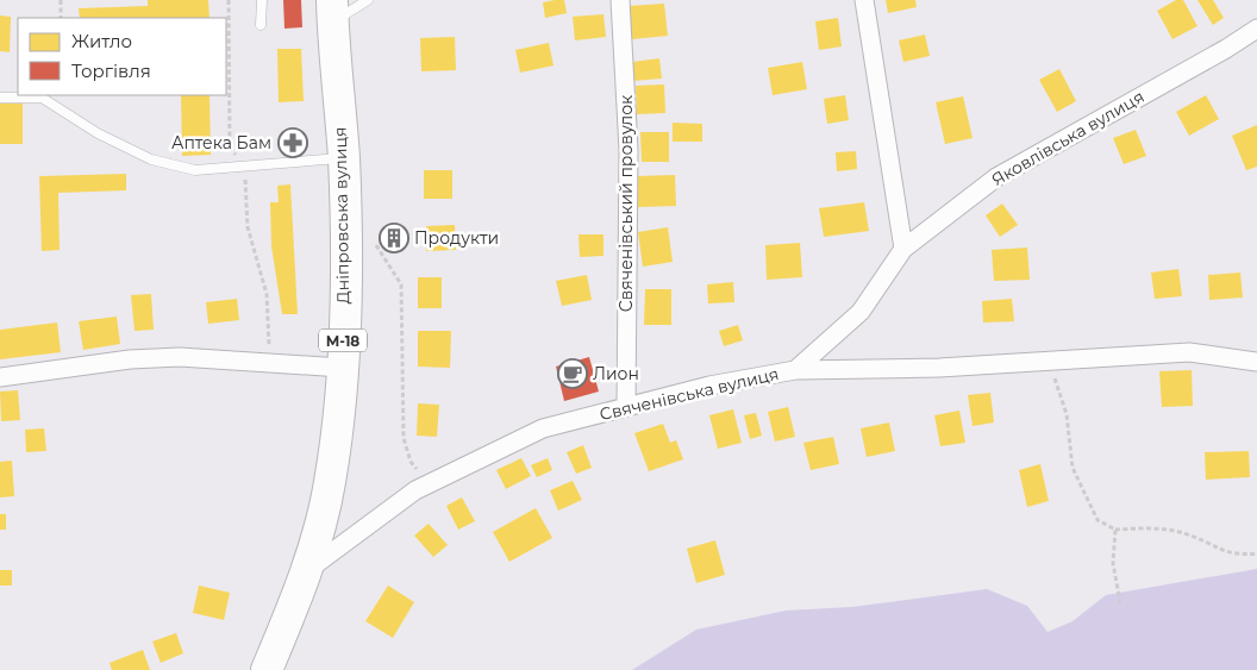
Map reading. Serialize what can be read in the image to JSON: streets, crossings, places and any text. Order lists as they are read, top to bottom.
{
  "streets": {
    "highway": ["Дніпровська вулиця", "М-18"],
    "street": ["Яковлівська вулиця", "Свяченівський провулок", "Свяченівська вулиця"]
  },
  "crossings": [
    ["Яковлівська вулиця", "Свяченівська вулиця"],
    ["Свяченівський провулок", "Свяченівська вулиця"],
    ["Дніпровська вулиця", "Свяченівська вулиця"]
  ],
  "places": {
    "pharmacy": ["Аптека Бам"],
    "building": ["Продукти"],
    "cafe": ["Лион"]
  },
  "legend": ["Житло", "Торгівля"]
}
